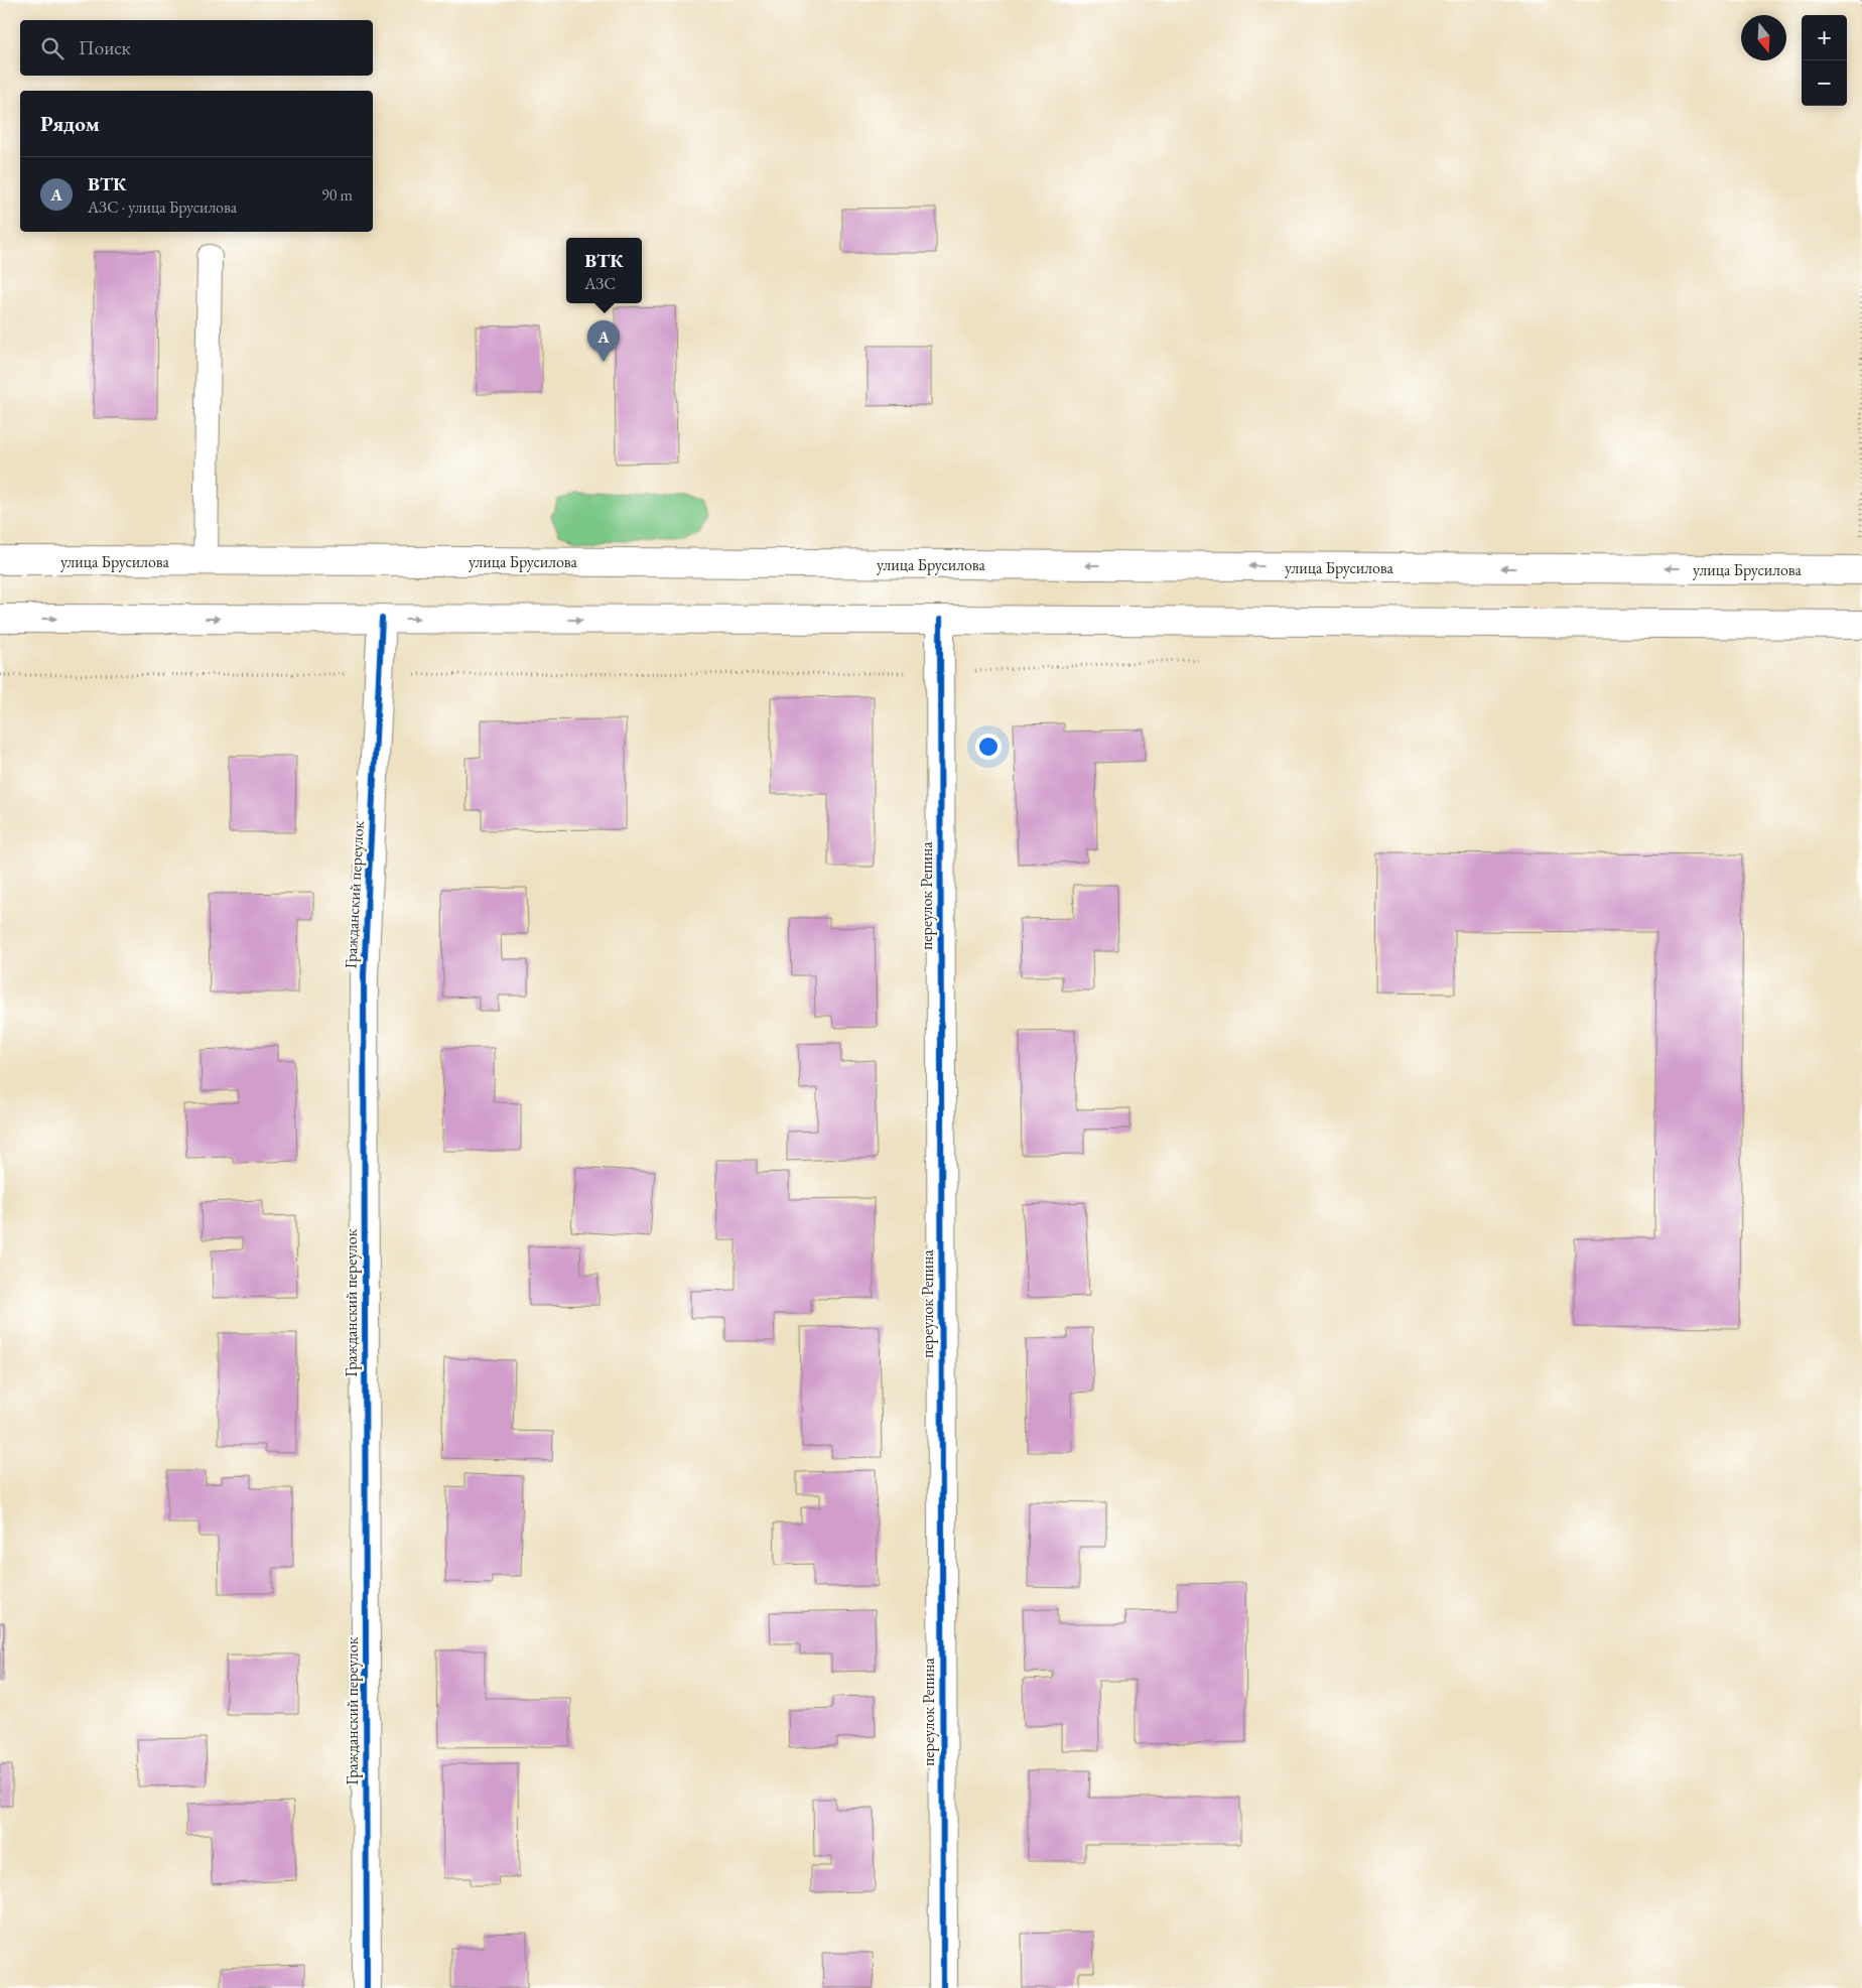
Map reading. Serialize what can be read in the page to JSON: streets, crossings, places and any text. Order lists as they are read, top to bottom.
{
  "streets": {
    "main road": ["улица Брусилова", "Гражданский переулок", "переулок Репина"]
  },
  "north": "bottom",
  "page": {
    "map_buttons": ["+", "−"],
    "search": "Поиск",
    "heading": "Рядом",
    "list": [
      {
        "mark": "A",
        "name": "ВТК",
        "note": "АЗС · улица Брусилова",
        "value": "90 m"
      }
    ],
    "popup": ["ВТК", "АЗС"],
    "pins": "A"
  }
}
